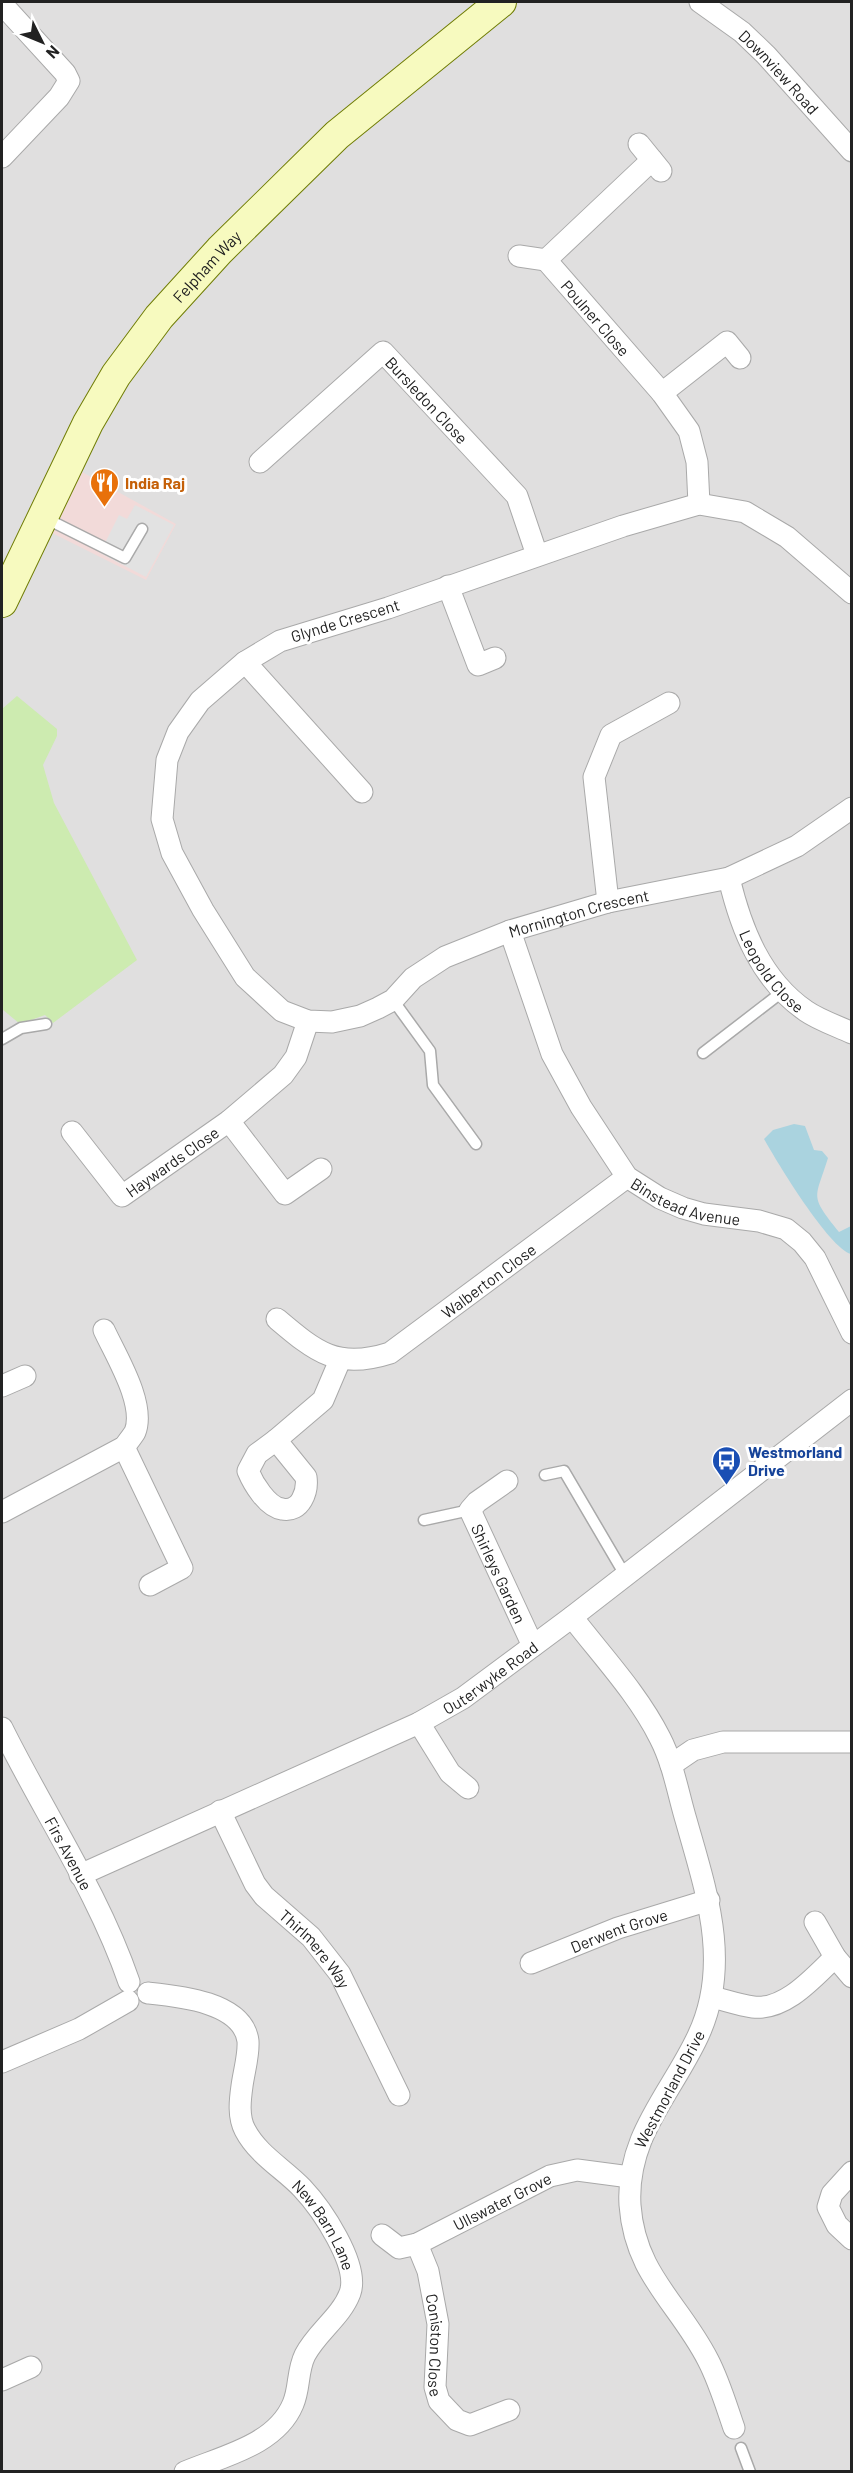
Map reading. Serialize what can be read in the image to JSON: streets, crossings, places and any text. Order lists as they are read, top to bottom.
{
  "streets": {
    "main road": ["Felpham Way"],
    "street": [
      "Downview Road",
      "Poulner Close",
      "Bursledon Close",
      "Glynde Crescent",
      "Mornington Crescent",
      "Leopold Close",
      "Haywards Close",
      "Binstead Avenue",
      "Walberton Close",
      "Shirleys Garden",
      "Outerwyke Road",
      "Firs Avenue",
      "Derwent Grove",
      "Thirlmere Way",
      "Westmorland Drive",
      "Ullswater Grove",
      "New Barn Lane",
      "Coniston Close"
    ]
  },
  "crossings": [
    ["Poulner Close", "Glynde Crescent"],
    ["Bursledon Close", "Glynde Crescent"],
    ["Glynde Crescent", "Mornington Crescent"],
    ["Glynde Crescent", "Haywards Close"],
    ["Mornington Crescent", "Leopold Close"],
    ["Mornington Crescent", "Haywards Close"],
    ["Mornington Crescent", "Binstead Avenue"],
    ["Binstead Avenue", "Walberton Close"],
    ["Shirleys Garden", "Outerwyke Road"],
    ["Outerwyke Road", "Firs Avenue"],
    ["Outerwyke Road", "Thirlmere Way"],
    ["Outerwyke Road", "Westmorland Drive"],
    ["Firs Avenue", "New Barn Lane"],
    ["Derwent Grove", "Westmorland Drive"],
    ["Westmorland Drive", "Ullswater Grove"],
    ["Ullswater Grove", "Coniston Close"]
  ],
  "places": {
    "restaurant": ["India Raj"],
    "bus stop": ["Westmorland Drive"]
  },
  "north": "bottom right"
}
